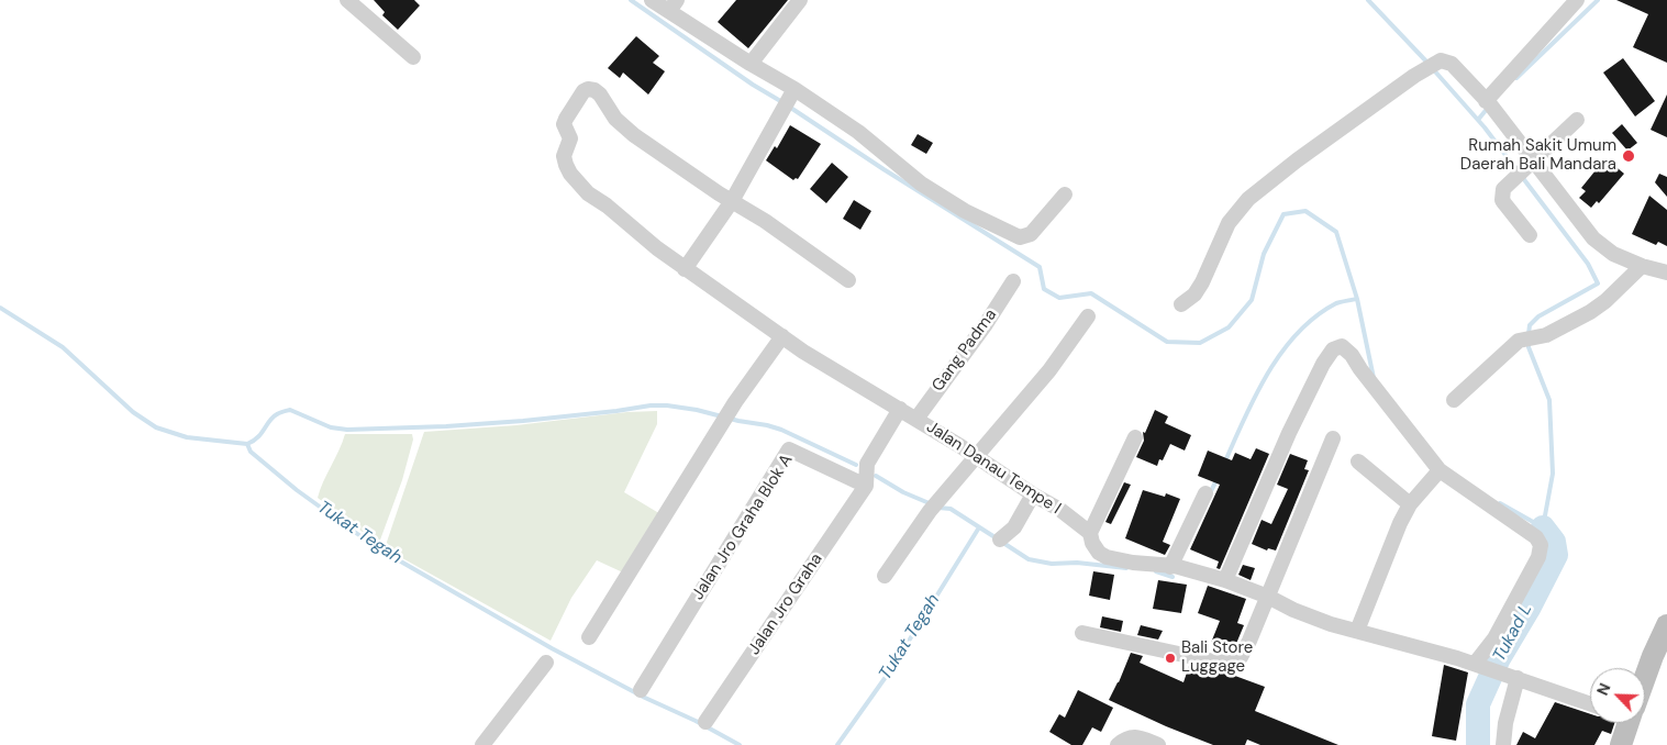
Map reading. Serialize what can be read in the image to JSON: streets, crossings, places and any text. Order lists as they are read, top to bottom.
{
  "streets": {
    "street": [
      "Gang Padma",
      "Jalan Danau Tempe I",
      "Jalan Jro Graha Blok A",
      "Jalan Jro Graha"
    ]
  },
  "crossings": [
    ["Gang Padma", "Jalan Danau Tempe I"],
    ["Jalan Jro Graha Blok A", "Jalan Jro Graha"]
  ],
  "water": ["Tukat Tegah", "Tukad L"],
  "places": ["Rumah Sakit Umum Daerah Bali Mandara", "Bali Store Luggage"],
  "north": "top left"
}
